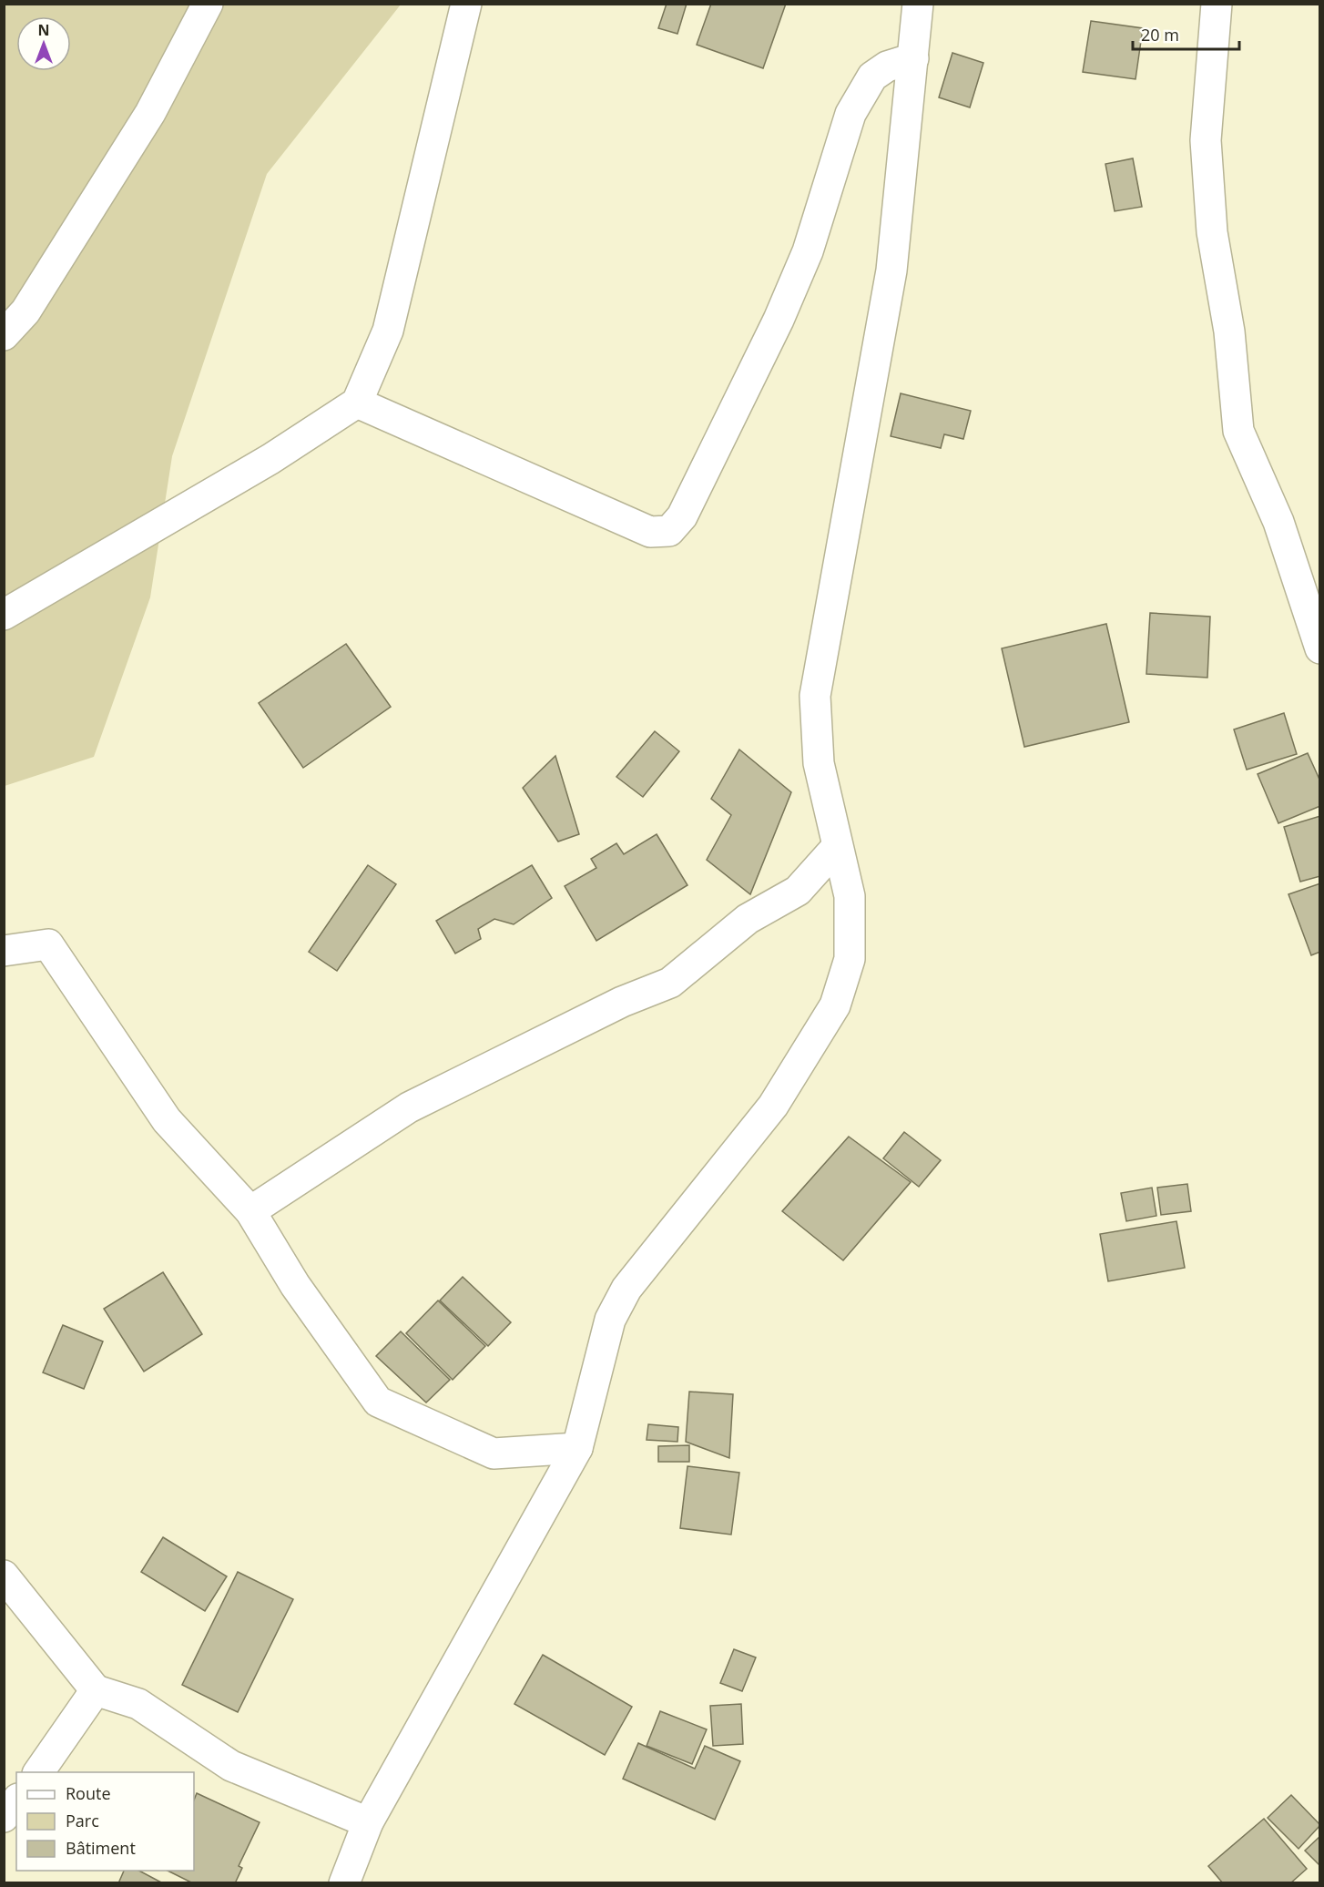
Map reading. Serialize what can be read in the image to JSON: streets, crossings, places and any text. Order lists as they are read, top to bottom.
{
  "legend": ["Route", "Parc", "Bâtiment"],
  "scale_bar": "20 m",
  "north": "top"
}
